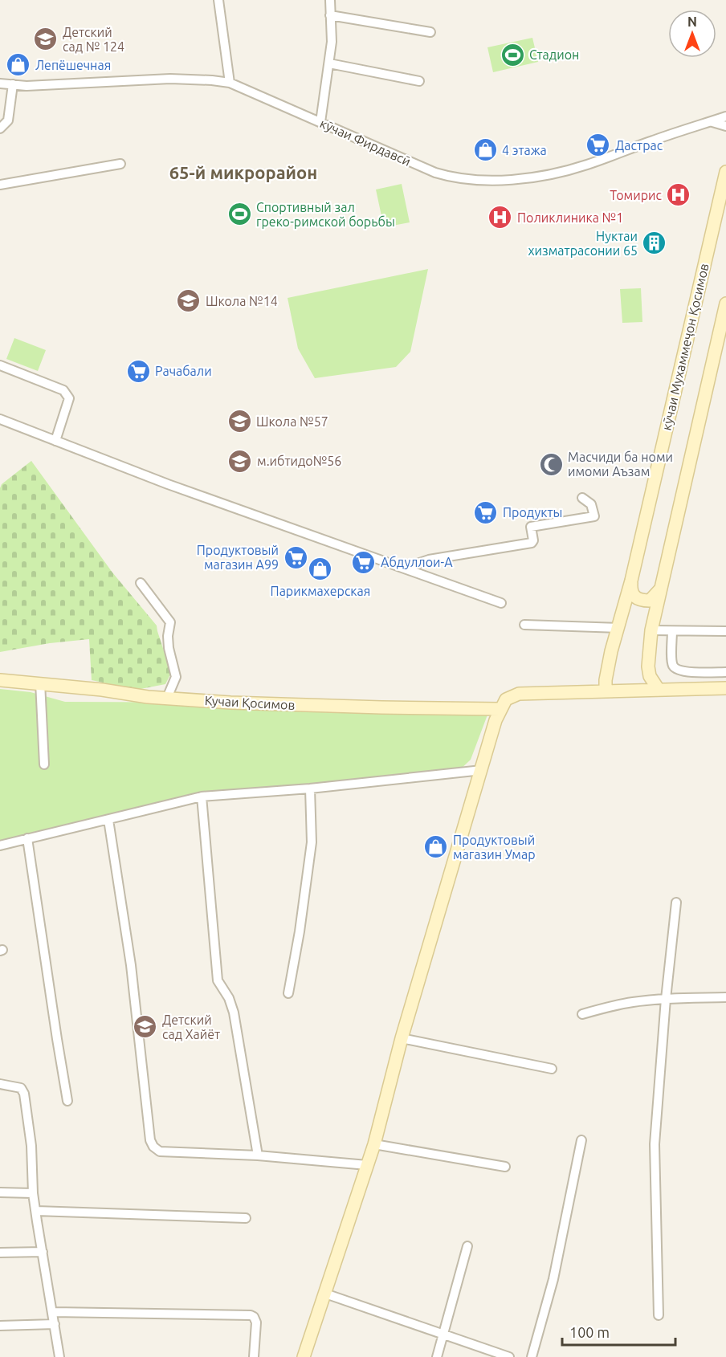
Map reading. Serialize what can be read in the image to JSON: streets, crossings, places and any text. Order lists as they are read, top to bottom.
{
  "streets": {
    "street": ["кӯчаи Фирдавсӣ", "кӯчаи Мухаммеҷон Қосимов", "Кучаи Қосимов"]
  },
  "districts": ["65-й микрорайон"],
  "places": {
    "school or university": [
      "Детский сад № 124",
      "Школа №14",
      "Школа №57",
      "м.ибтидо№56",
      "Детский сад Хайёт"
    ],
    "sports": ["Стадион", "Спортивный зал греко-римской борьбы"],
    "shop": [
      "Лепёшечная",
      "4 этажа",
      "Парикмахерская",
      "Продуктовый магазин Умар"
    ],
    "supermarket": [
      "Дастрас",
      "Рачабали",
      "Продукты",
      "Продуктовый магазин А99",
      "Абдуллои-А"
    ],
    "hospital": ["Томирис", "Поликлиника №1"],
    "building": ["Нуктаи хизматрасонии 65"],
    "mosque": ["Масчиди ба номи имоми Аъзам"]
  },
  "scale_bar": "100 m",
  "north": "top"
}
